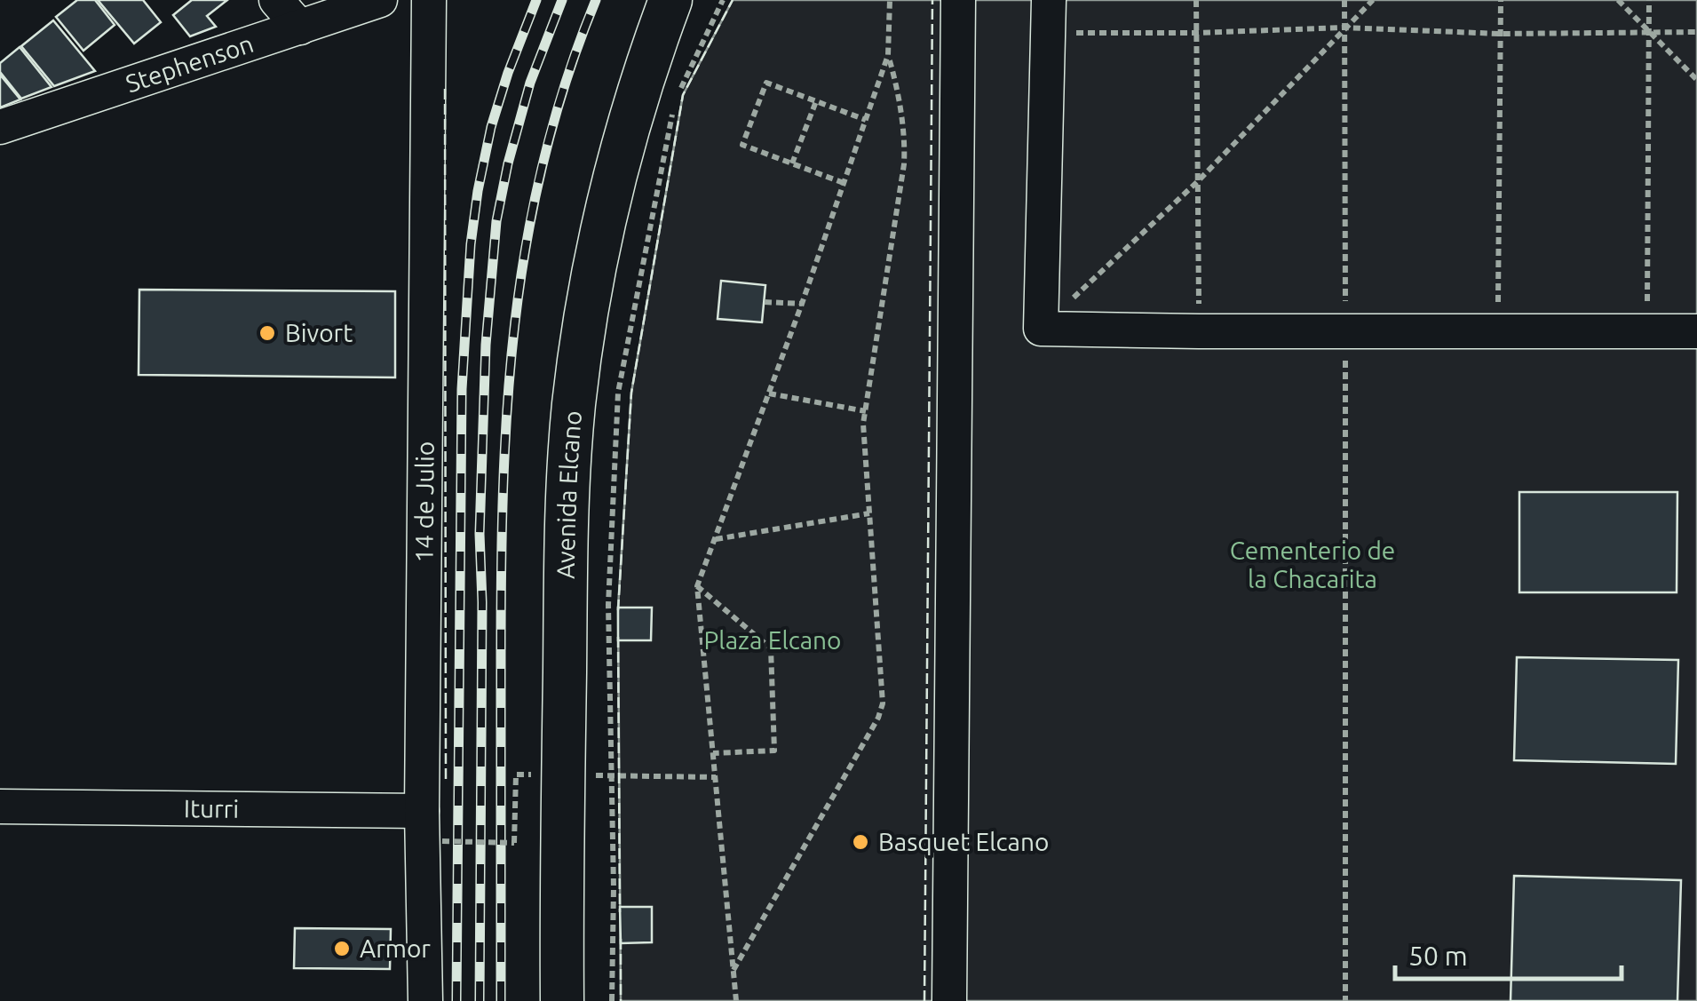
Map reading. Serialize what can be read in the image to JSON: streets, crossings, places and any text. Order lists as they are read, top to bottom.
{
  "streets": {
    "main road": ["Avenida Elcano"],
    "street": ["Stephenson", "14 de Julio", "Iturri"]
  },
  "crossings": [
    ["14 de Julio", "Iturri"]
  ],
  "parks": ["Cementerio de la Chacarita", "Plaza Elcano"],
  "places": ["Bivort", "Basquet Elcano", "Armor"],
  "scale_bar": "50 m"
}
